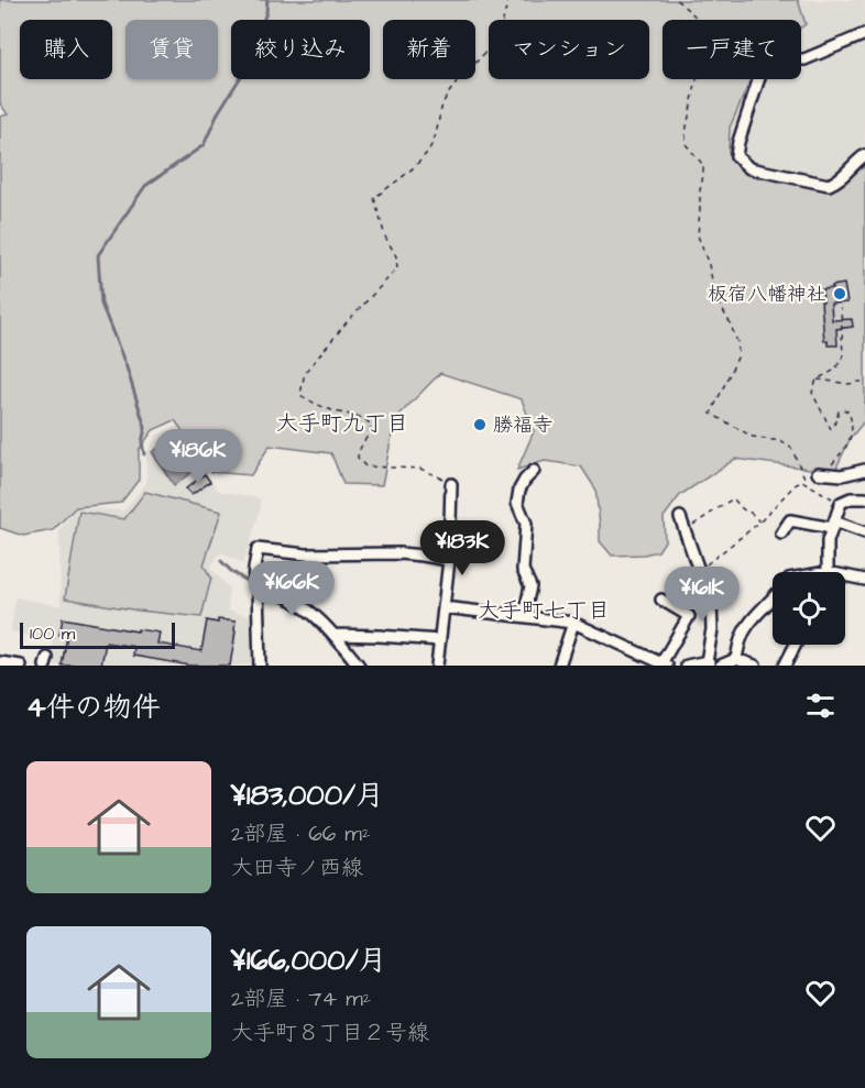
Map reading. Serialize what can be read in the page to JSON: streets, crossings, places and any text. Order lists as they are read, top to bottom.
{
  "districts": ["大手町九丁目", "大手町七丁目"],
  "places": ["板宿八幡神社", "勝福寺"],
  "scale_bar": "100 m",
  "page": {
    "chip": [
      "購入",
      "賃貸",
      "絞り込み",
      "新着",
      "マンション",
      "一戸建て"
    ],
    "price": [
      "¥186K",
      "¥183K",
      "¥166K",
      "¥161K"
    ],
    "scale": "100 m",
    "heading": "4件の物件",
    "list": [
      {
        "name": "¥183,000/月",
        "note": "2部屋 · 66 m² · 大田寺ノ西線"
      },
      {
        "name": "¥166,000/月",
        "note": "2部屋 · 74 m² · 大手町８丁目２号線"
      }
    ]
  }
}
